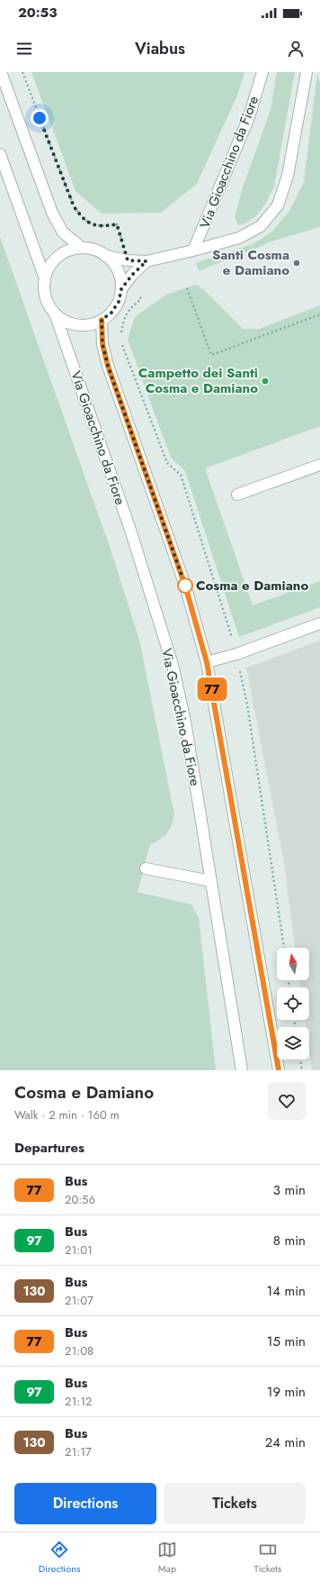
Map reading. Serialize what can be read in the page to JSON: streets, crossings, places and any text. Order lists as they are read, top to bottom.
{
  "streets": {
    "street": ["Via Gioacchino da Fiore"]
  },
  "places": ["Santi Cosma e Damiano", "Campetto dei Santi Cosma e Damiano", "Cosma e Damiano"],
  "lines": ["bus line 77"],
  "north": "top",
  "page": {
    "status": "20:53",
    "header": "Viabus",
    "on_map": "77",
    "heading": [
      ["Cosma e Damiano", "Walk · 2 min · 160 m"],
      "Departures"
    ],
    "list": [
      {
        "mark": "77",
        "name": "Bus",
        "note": "20:56",
        "value": "3 min"
      },
      {
        "mark": "97",
        "name": "Bus",
        "note": "21:01",
        "value": "8 min"
      },
      {
        "mark": "130",
        "name": "Bus",
        "note": "21:07",
        "value": "14 min"
      },
      {
        "mark": "77",
        "name": "Bus",
        "note": "21:08",
        "value": "15 min"
      },
      {
        "mark": "97",
        "name": "Bus",
        "note": "21:12",
        "value": "19 min"
      },
      {
        "mark": "130",
        "name": "Bus",
        "note": "21:17",
        "value": "24 min"
      }
    ],
    "buttons": ["Directions", "Tickets"],
    "tabs": ["Directions", "Map", "Tickets"]
  }
}
